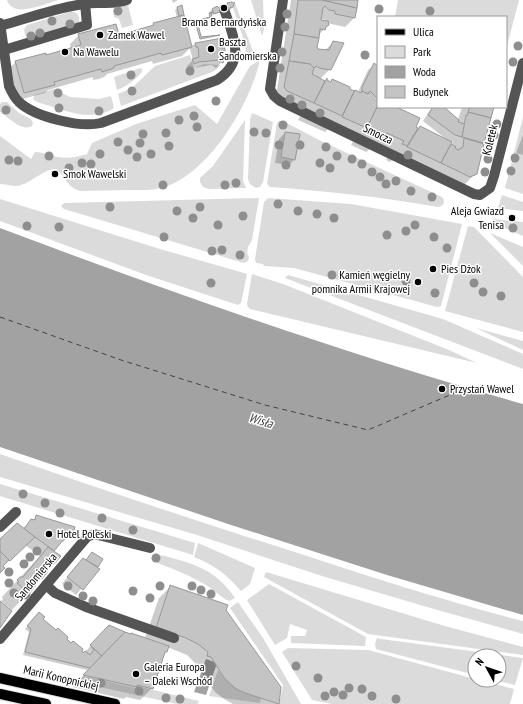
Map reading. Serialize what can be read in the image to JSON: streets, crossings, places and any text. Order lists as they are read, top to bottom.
{
  "streets": {
    "main road": ["Marii Konopnickiej"],
    "street": ["Smocza", "Koletek", "Sandomierska"]
  },
  "crossings": [
    ["Smocza", "Koletek"]
  ],
  "water": ["Wisła"],
  "places": [
    "Brama Bernardyńska",
    "Zamek Wawel",
    "Baszta Sandomierska",
    "Na Wawelu",
    "Smok Wawelski",
    "Aleja Gwiazd Tenisa",
    "Pies Dżok",
    "Kamień węgielny pomnika Armii Krajowej",
    "Przystań Wawel",
    "Hotel Poleski",
    "Galeria Europa – Daleki Wschód"
  ],
  "legend": [
    "Ulica",
    "Park",
    "Woda",
    "Budynek"
  ],
  "north": "top left"
}
